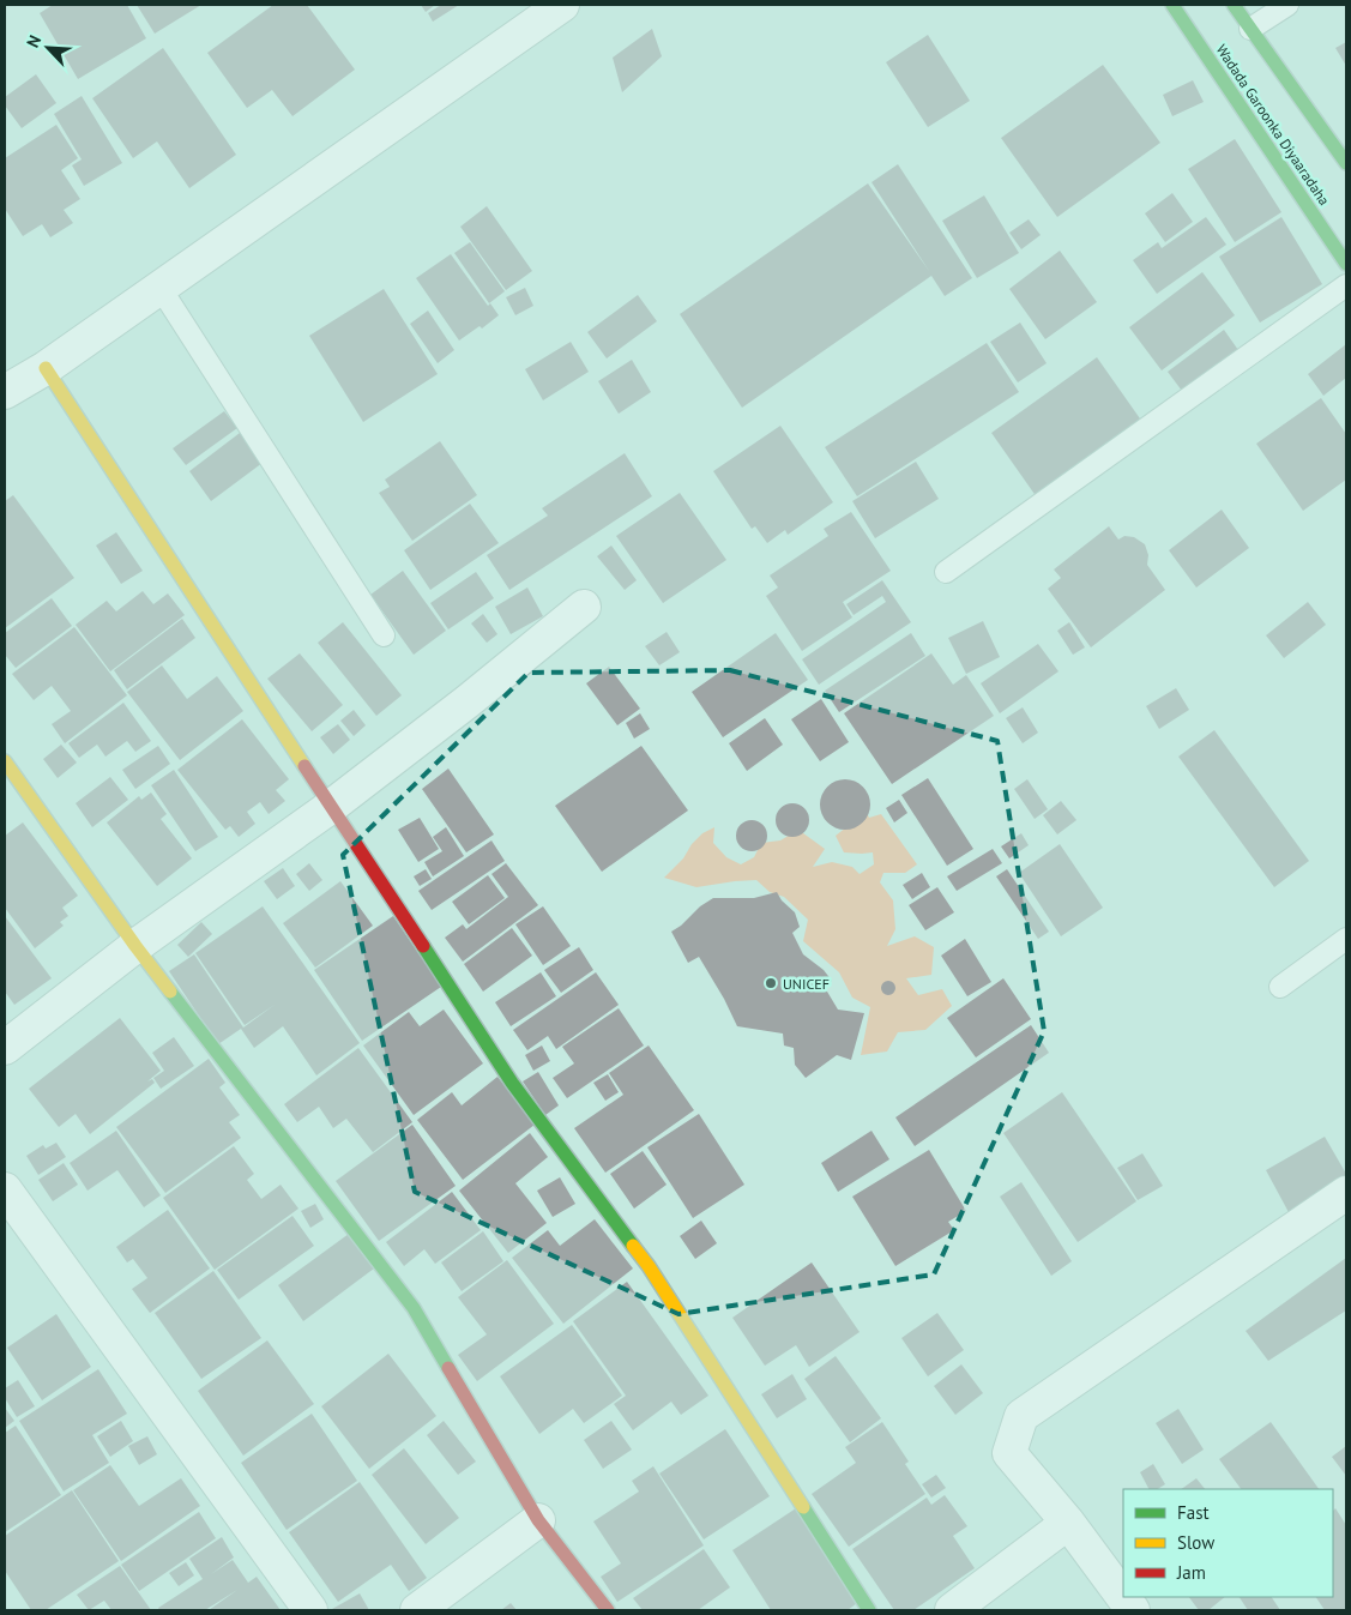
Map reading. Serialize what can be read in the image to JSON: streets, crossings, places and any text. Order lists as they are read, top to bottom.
{
  "streets": {
    "street": ["Wadada Garoonka Diyaaradaha"]
  },
  "places": ["UNICEF"],
  "legend": ["Fast", "Slow", "Jam"],
  "north": "top left"
}
